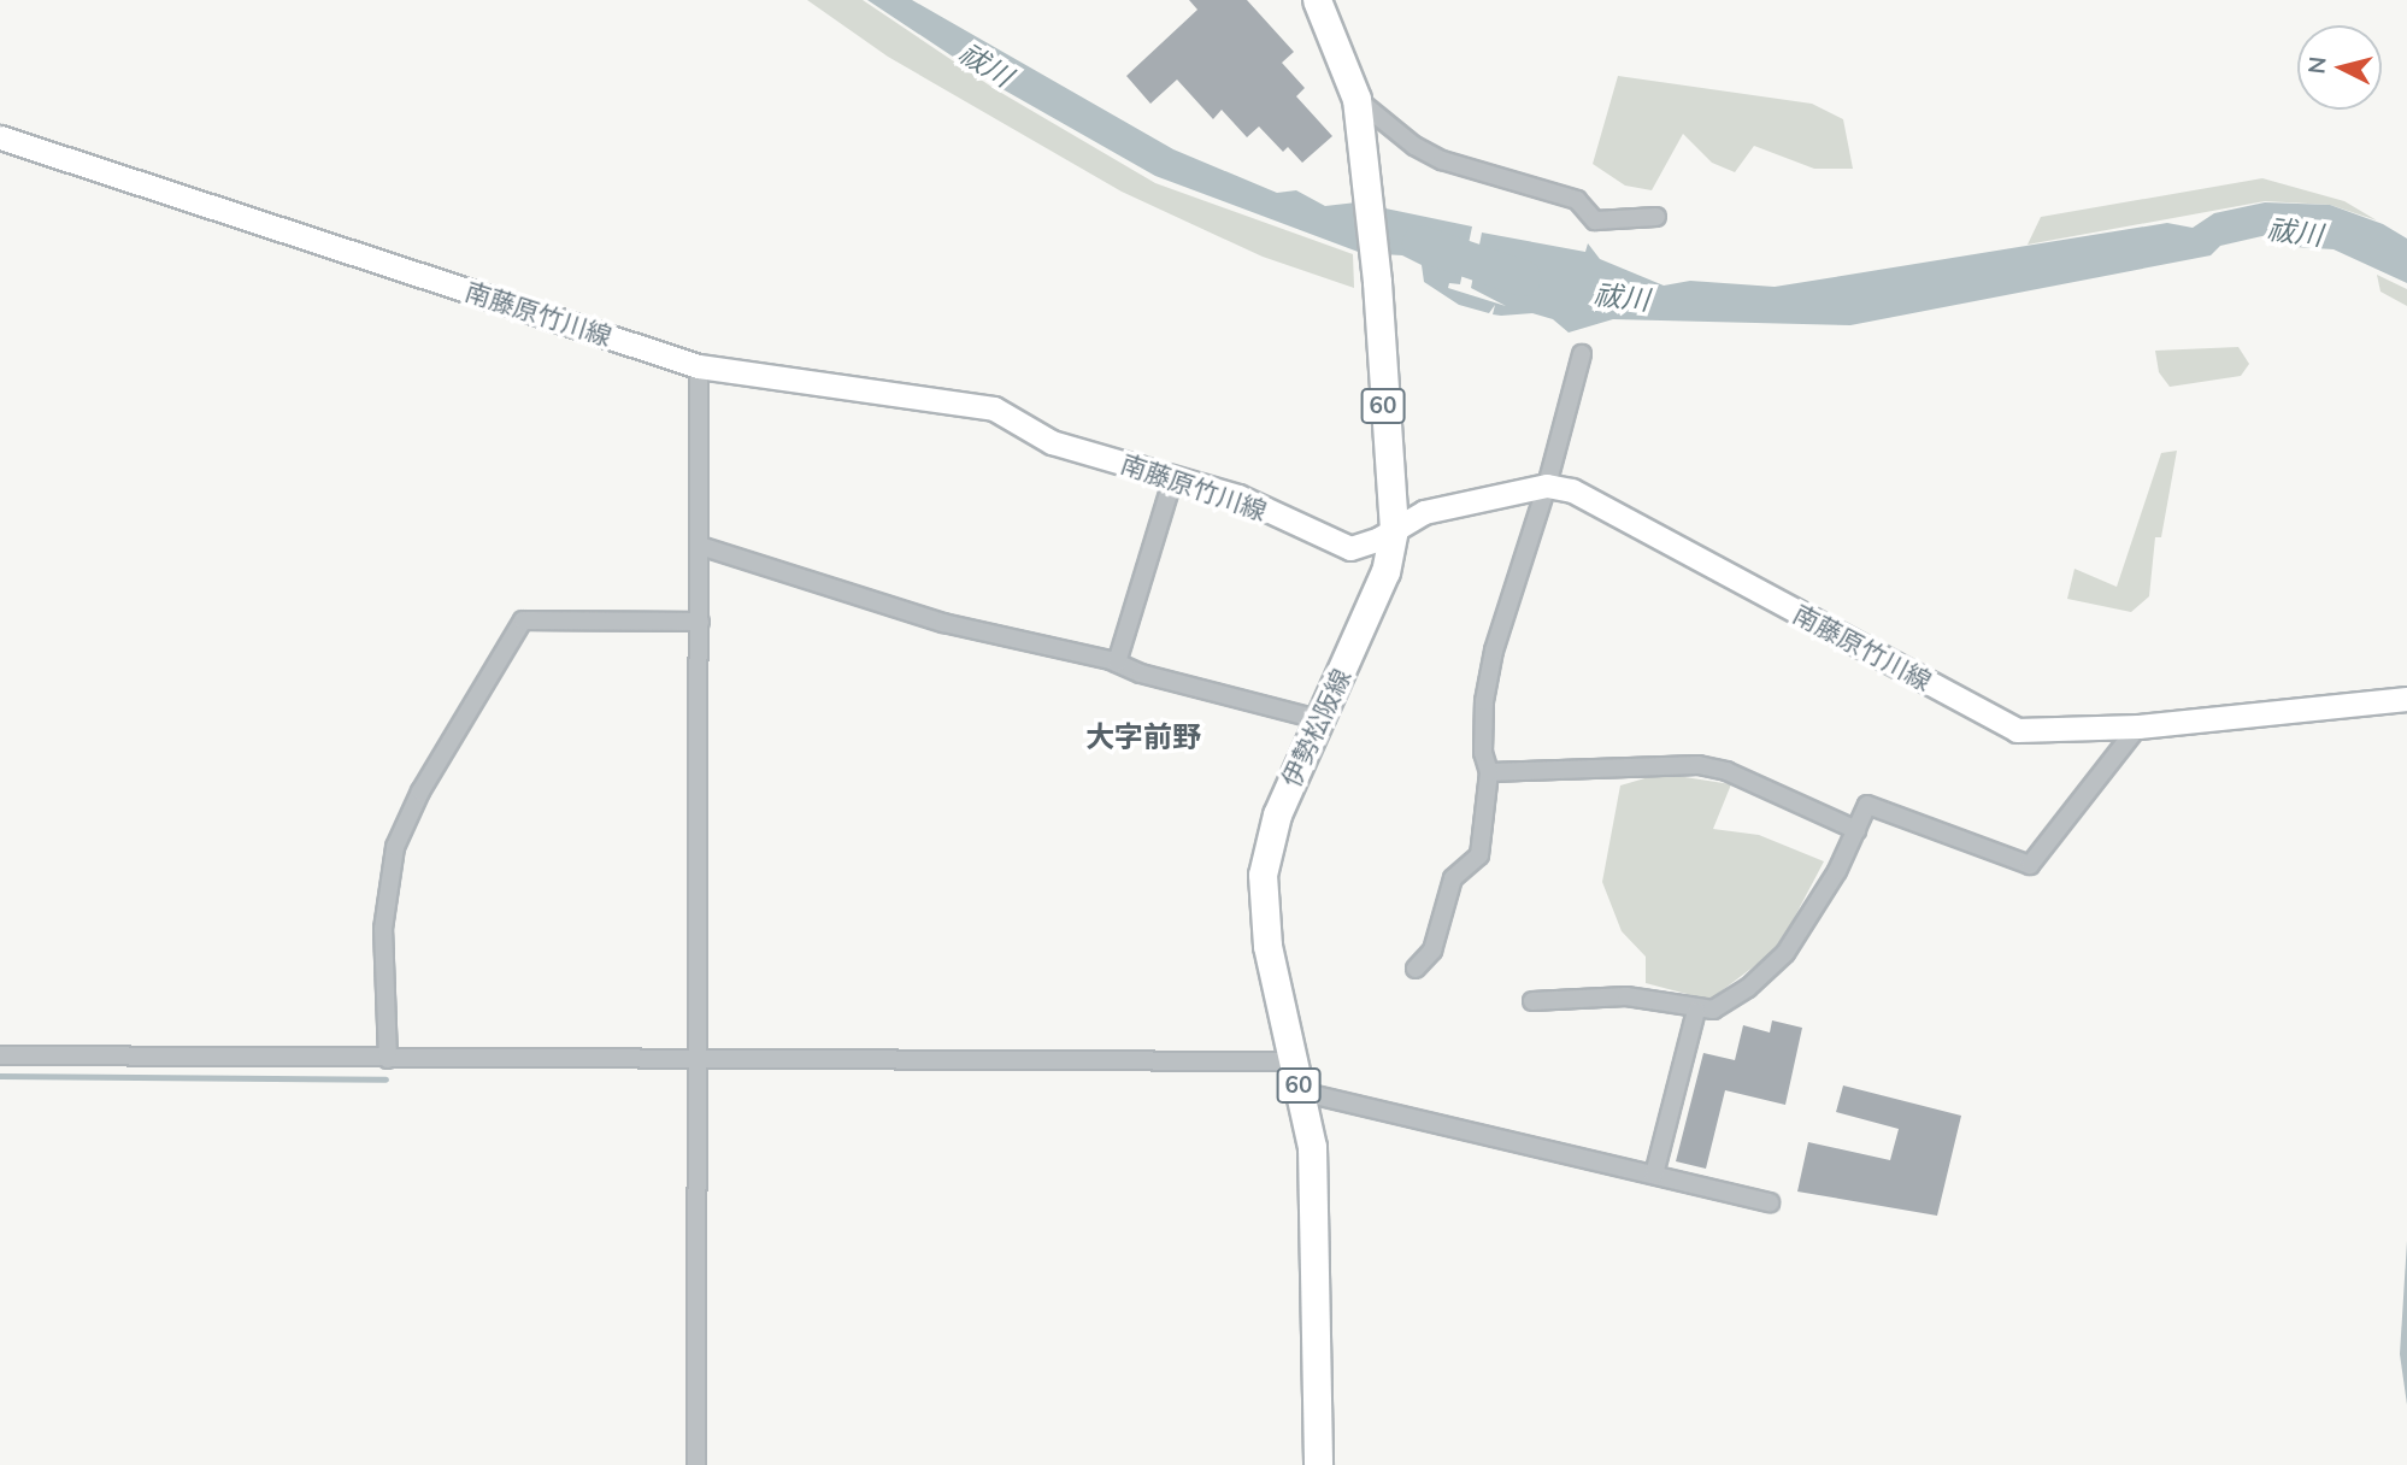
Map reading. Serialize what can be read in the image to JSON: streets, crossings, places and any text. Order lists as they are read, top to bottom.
{
  "streets": {
    "main road": ["南藤原竹川線", "60", "伊勢松阪線"]
  },
  "crossings": [
    ["南藤原竹川線", "伊勢松阪線"]
  ],
  "districts": ["大字前野"],
  "water": ["祓川"],
  "north": "left"
}
